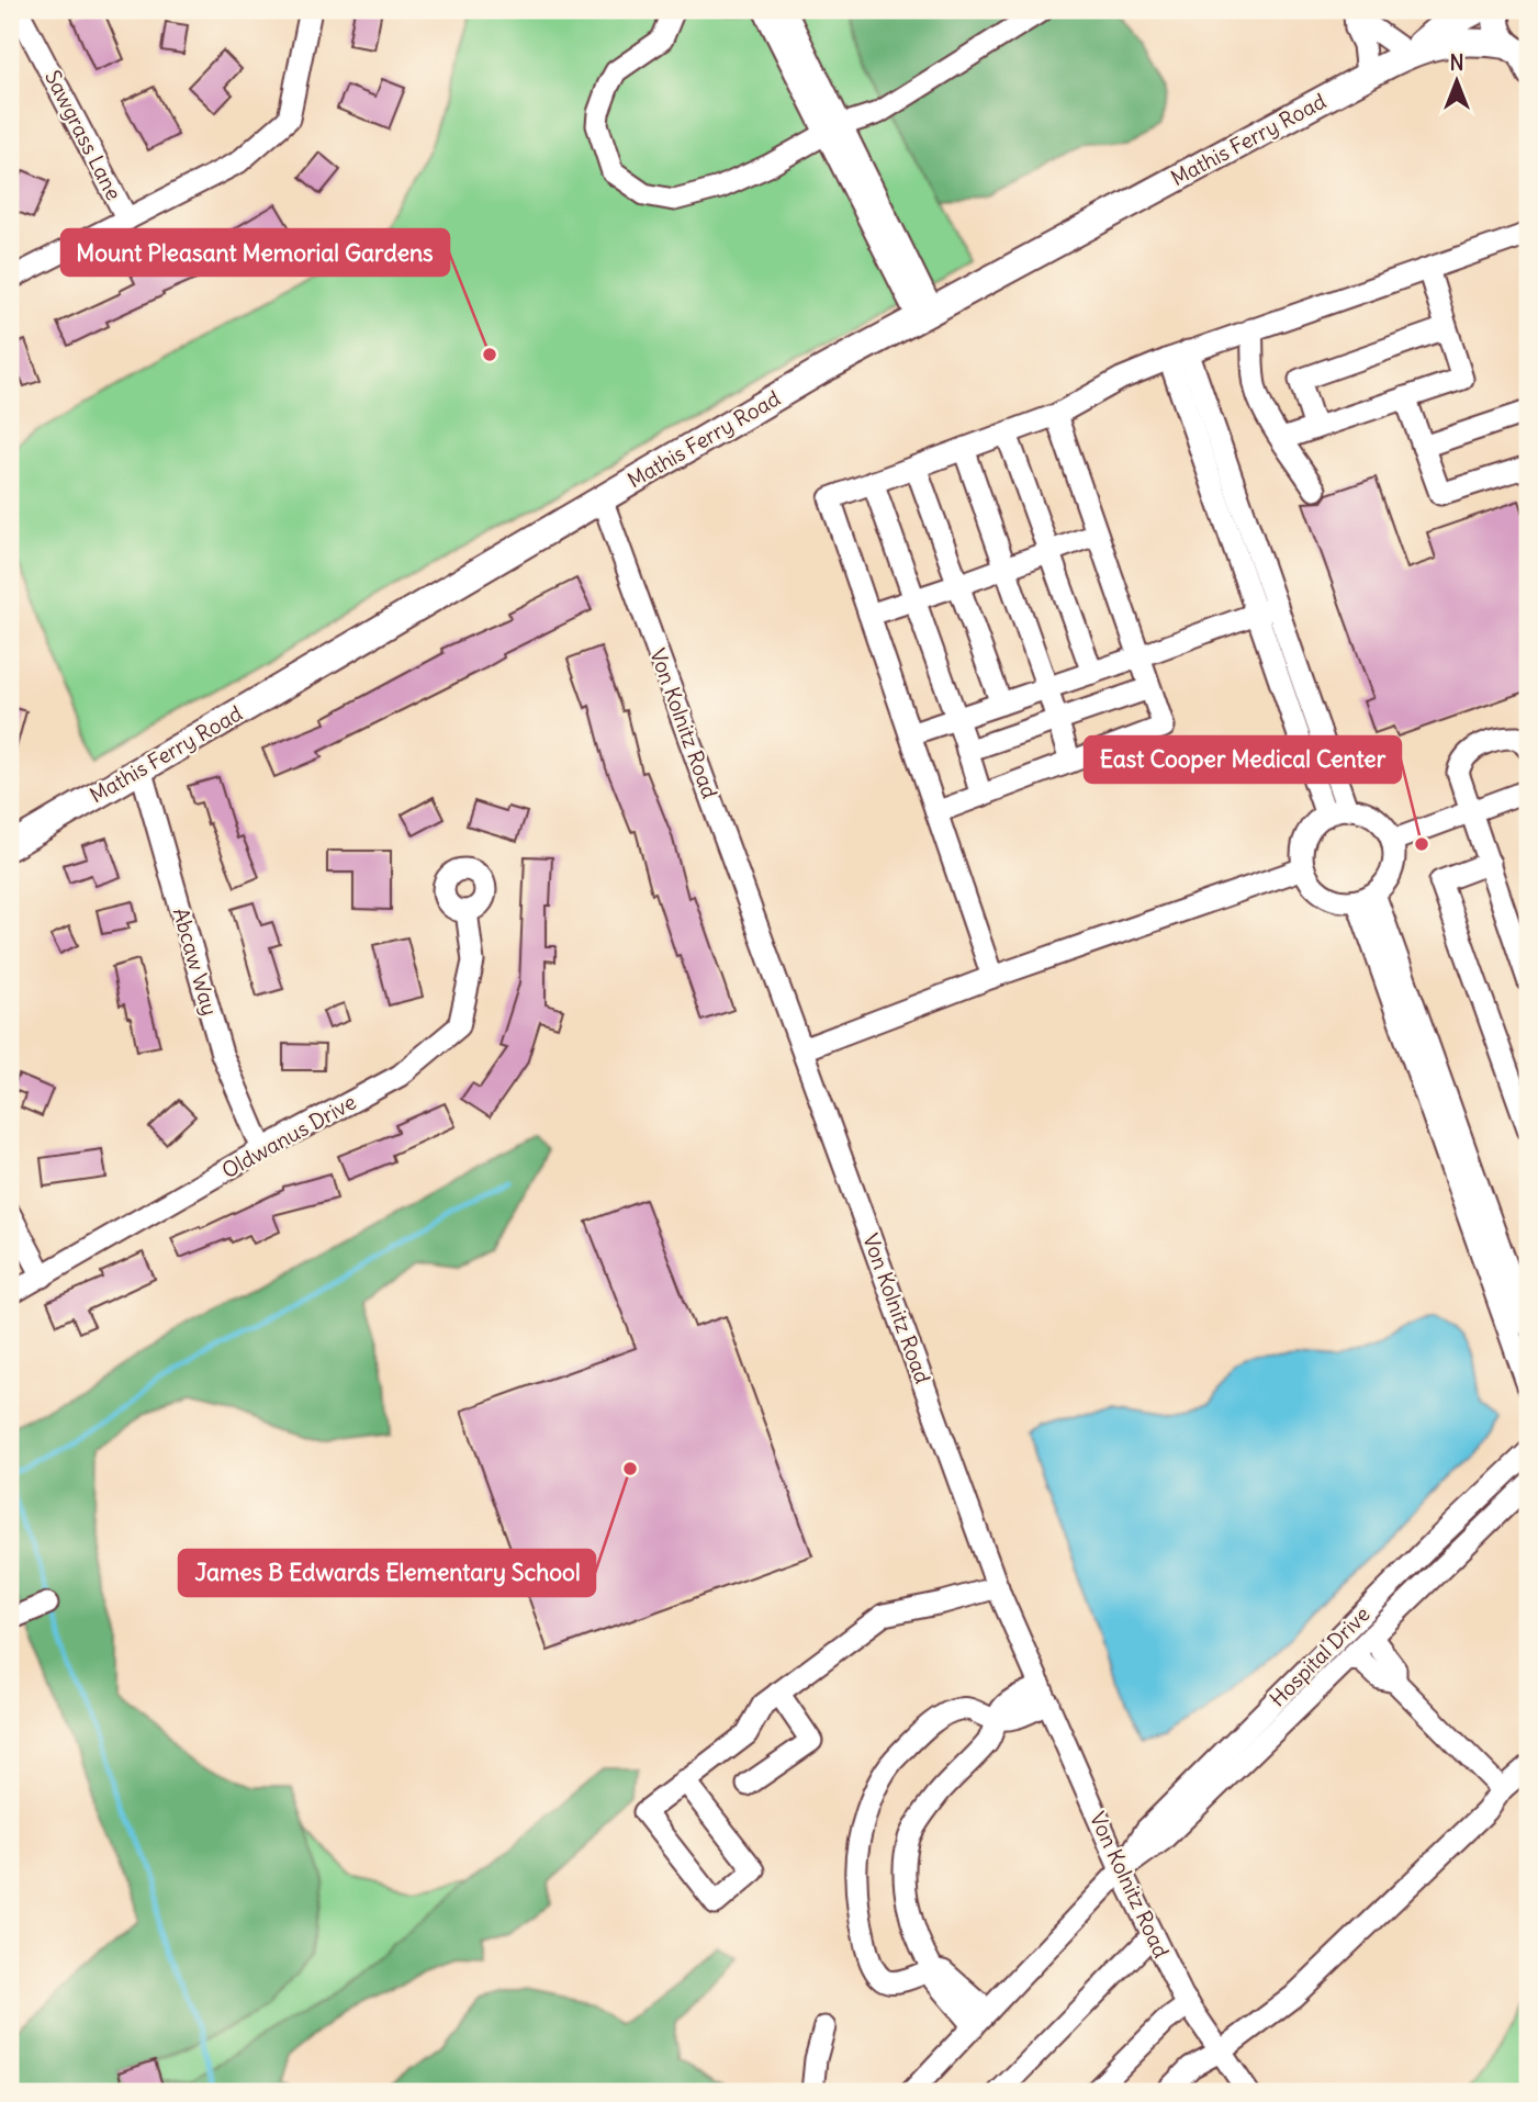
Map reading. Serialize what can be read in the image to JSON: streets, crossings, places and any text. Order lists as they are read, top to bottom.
{
  "streets": {
    "main road": ["Mathis Ferry Road"],
    "street": [
      "Sawgrass Lane",
      "Von Kolnitz Road",
      "Abcaw Way",
      "Oldwanus Drive",
      "Hospital Drive"
    ]
  },
  "crossings": [
    ["Mathis Ferry Road", "Von Kolnitz Road"],
    ["Mathis Ferry Road", "Abcaw Way"],
    ["Von Kolnitz Road", "Hospital Drive"],
    ["Abcaw Way", "Oldwanus Drive"]
  ],
  "places": ["Mount Pleasant Memorial Gardens", "East Cooper Medical Center", "James B Edwards Elementary School"],
  "north": "top"
}
